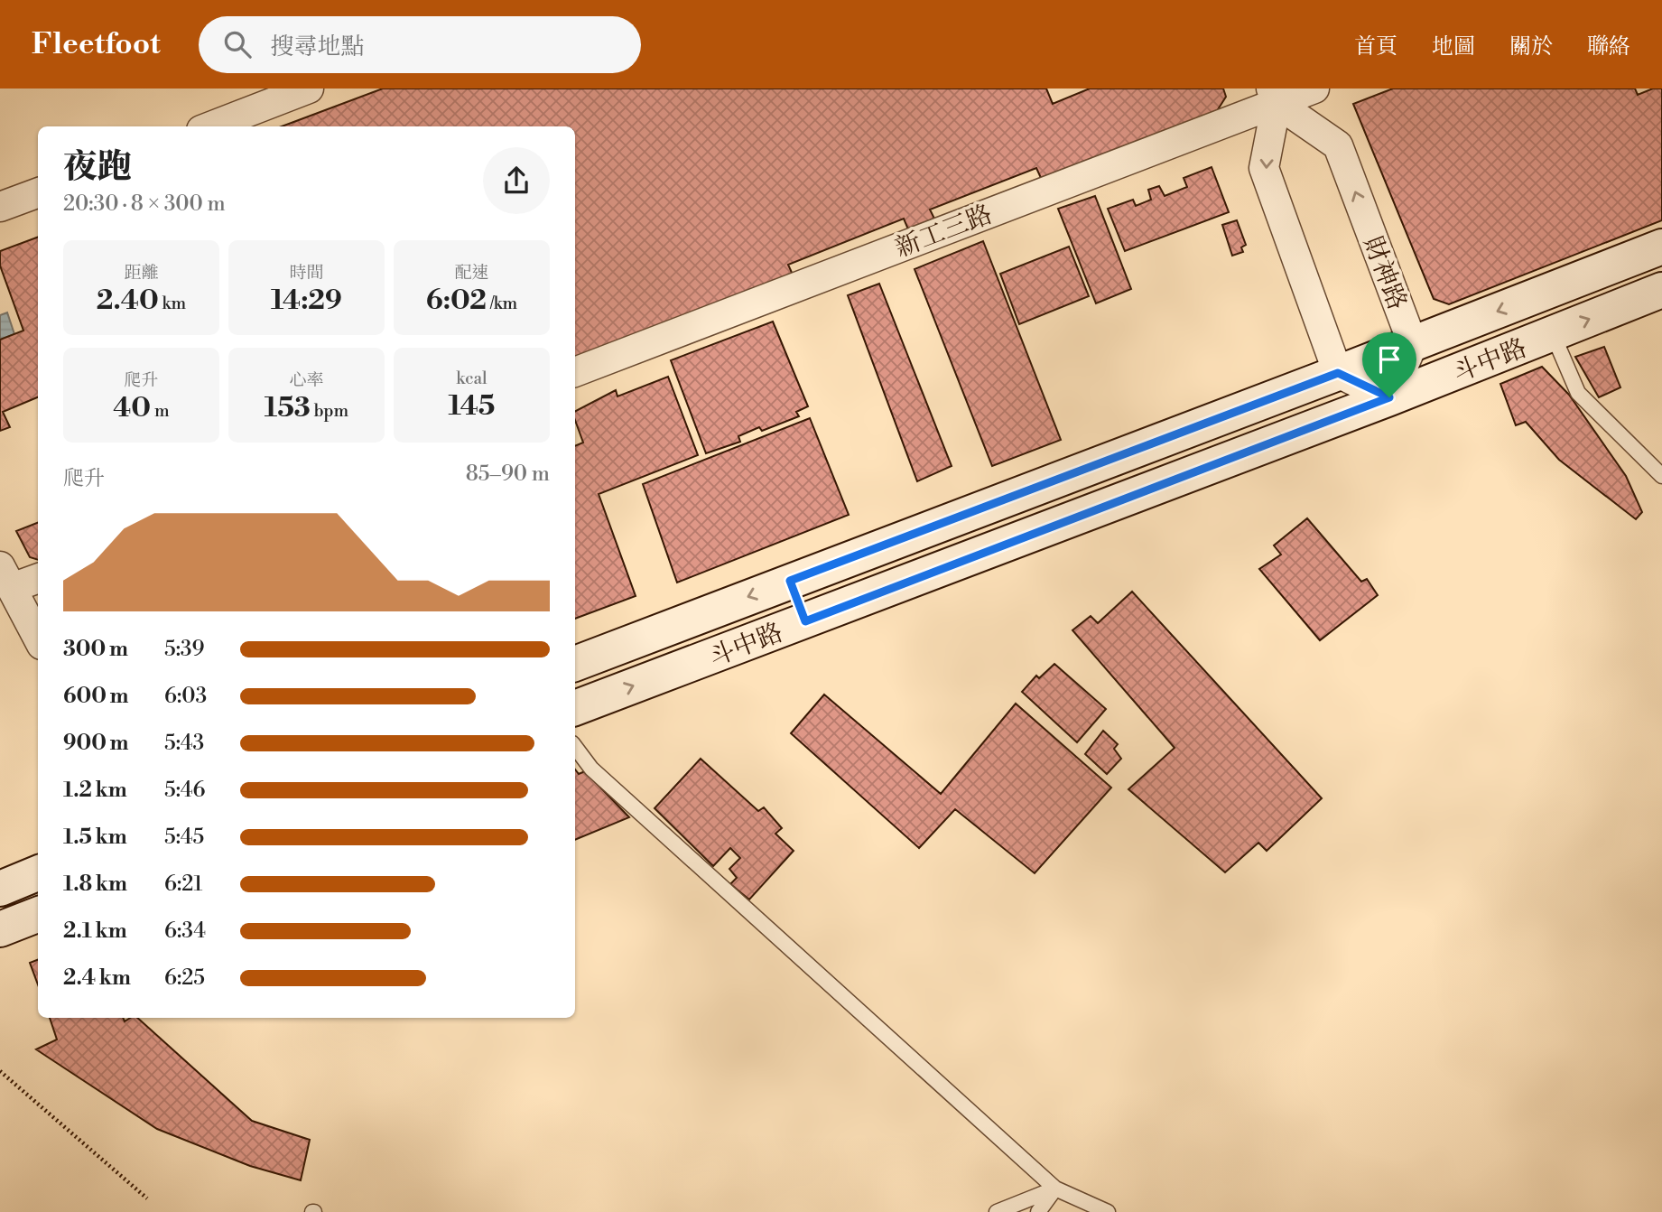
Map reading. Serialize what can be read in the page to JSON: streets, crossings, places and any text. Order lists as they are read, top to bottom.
{
  "streets": {
    "main road": ["斗中路"],
    "street": ["新工三路", "財神路"]
  },
  "crossings": [
    ["新工三路", "財神路"],
    ["財神路", "斗中路"]
  ],
  "page": {
    "header": "Fleetfoot",
    "search": "搜尋地點",
    "nav": [
      "首頁",
      "地圖",
      "關於",
      "聯絡"
    ],
    "heading": ["夜跑", "20:30 · 8 × 300 m"],
    "stats": [
      ["距離", "2.40 km"],
      ["時間", "14:29"],
      ["配速", "6:02 /km"],
      ["爬升", "40 m"],
      ["心率", "153 bpm"],
      ["kcal", "145"]
    ],
    "chart": ["爬升", "85–90 m"],
    "list": [
      {
        "name": "300 m",
        "note": "5:39"
      },
      {
        "name": "600 m",
        "note": "6:03"
      },
      {
        "name": "900 m",
        "note": "5:43"
      },
      {
        "name": "1.2 km",
        "note": "5:46"
      },
      {
        "name": "1.5 km",
        "note": "5:45"
      },
      {
        "name": "1.8 km",
        "note": "6:21"
      },
      {
        "name": "2.1 km",
        "note": "6:34"
      },
      {
        "name": "2.4 km",
        "note": "6:25"
      }
    ]
  }
}
